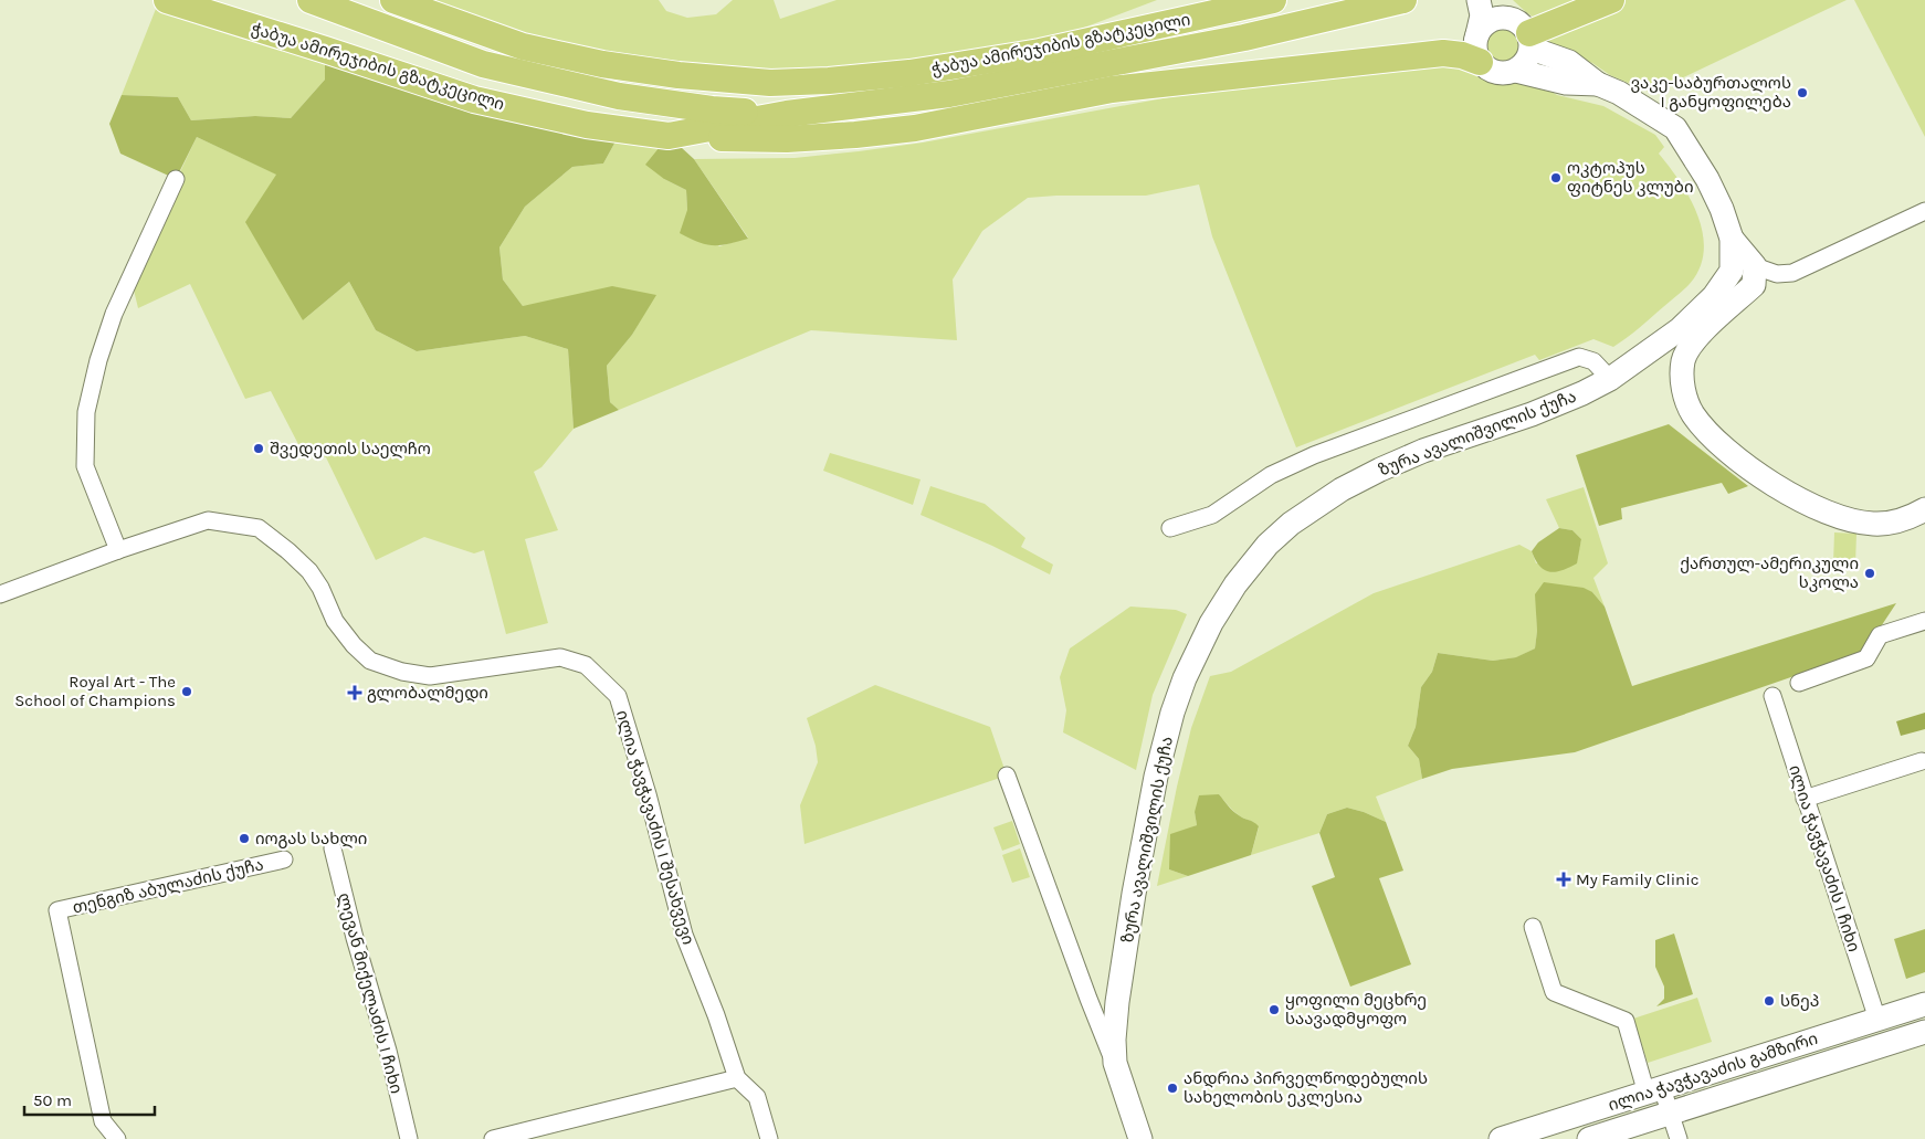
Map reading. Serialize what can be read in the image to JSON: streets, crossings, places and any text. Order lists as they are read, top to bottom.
{
  "streets": {
    "main road": ["ჭაბუა ამირეჯიბის გზატკეცილი", "ზურა ავალიშვილის ქუჩა", "ილია ჭავჭავაძის გამზირი"],
    "street": [
      "ილია ჭავჭავაძის I შესახვევი",
      "ილია ჭავჭავაძის I ჩიხი",
      "თენგიზ აბულაძის ქუჩა",
      "ლევან მიქელაძის I ჩიხი"
    ]
  },
  "crossings": [
    ["ილია ჭავჭავაძის I ჩიხი", "ილია ჭავჭავაძის გამზირი"]
  ],
  "places": {
    "other": [
      "ვაკე-საბურთალოს I განყოფილება",
      "ოკტოპუს ფიტნეს კლუბი",
      "შვედეთის საელჩო",
      "ქართულ-ამერიკული სკოლა",
      "Royal Art - The School of Champions",
      "იოგას სახლი",
      "სნეპ",
      "ყოფილი მეცხრე საავადმყოფო",
      "ანდრია პირველწოდებულის სახელობის ეკლესია"
    ],
    "health": ["გლობალმედი", "My Family Clinic"]
  },
  "scale_bar": "50 m"
}
